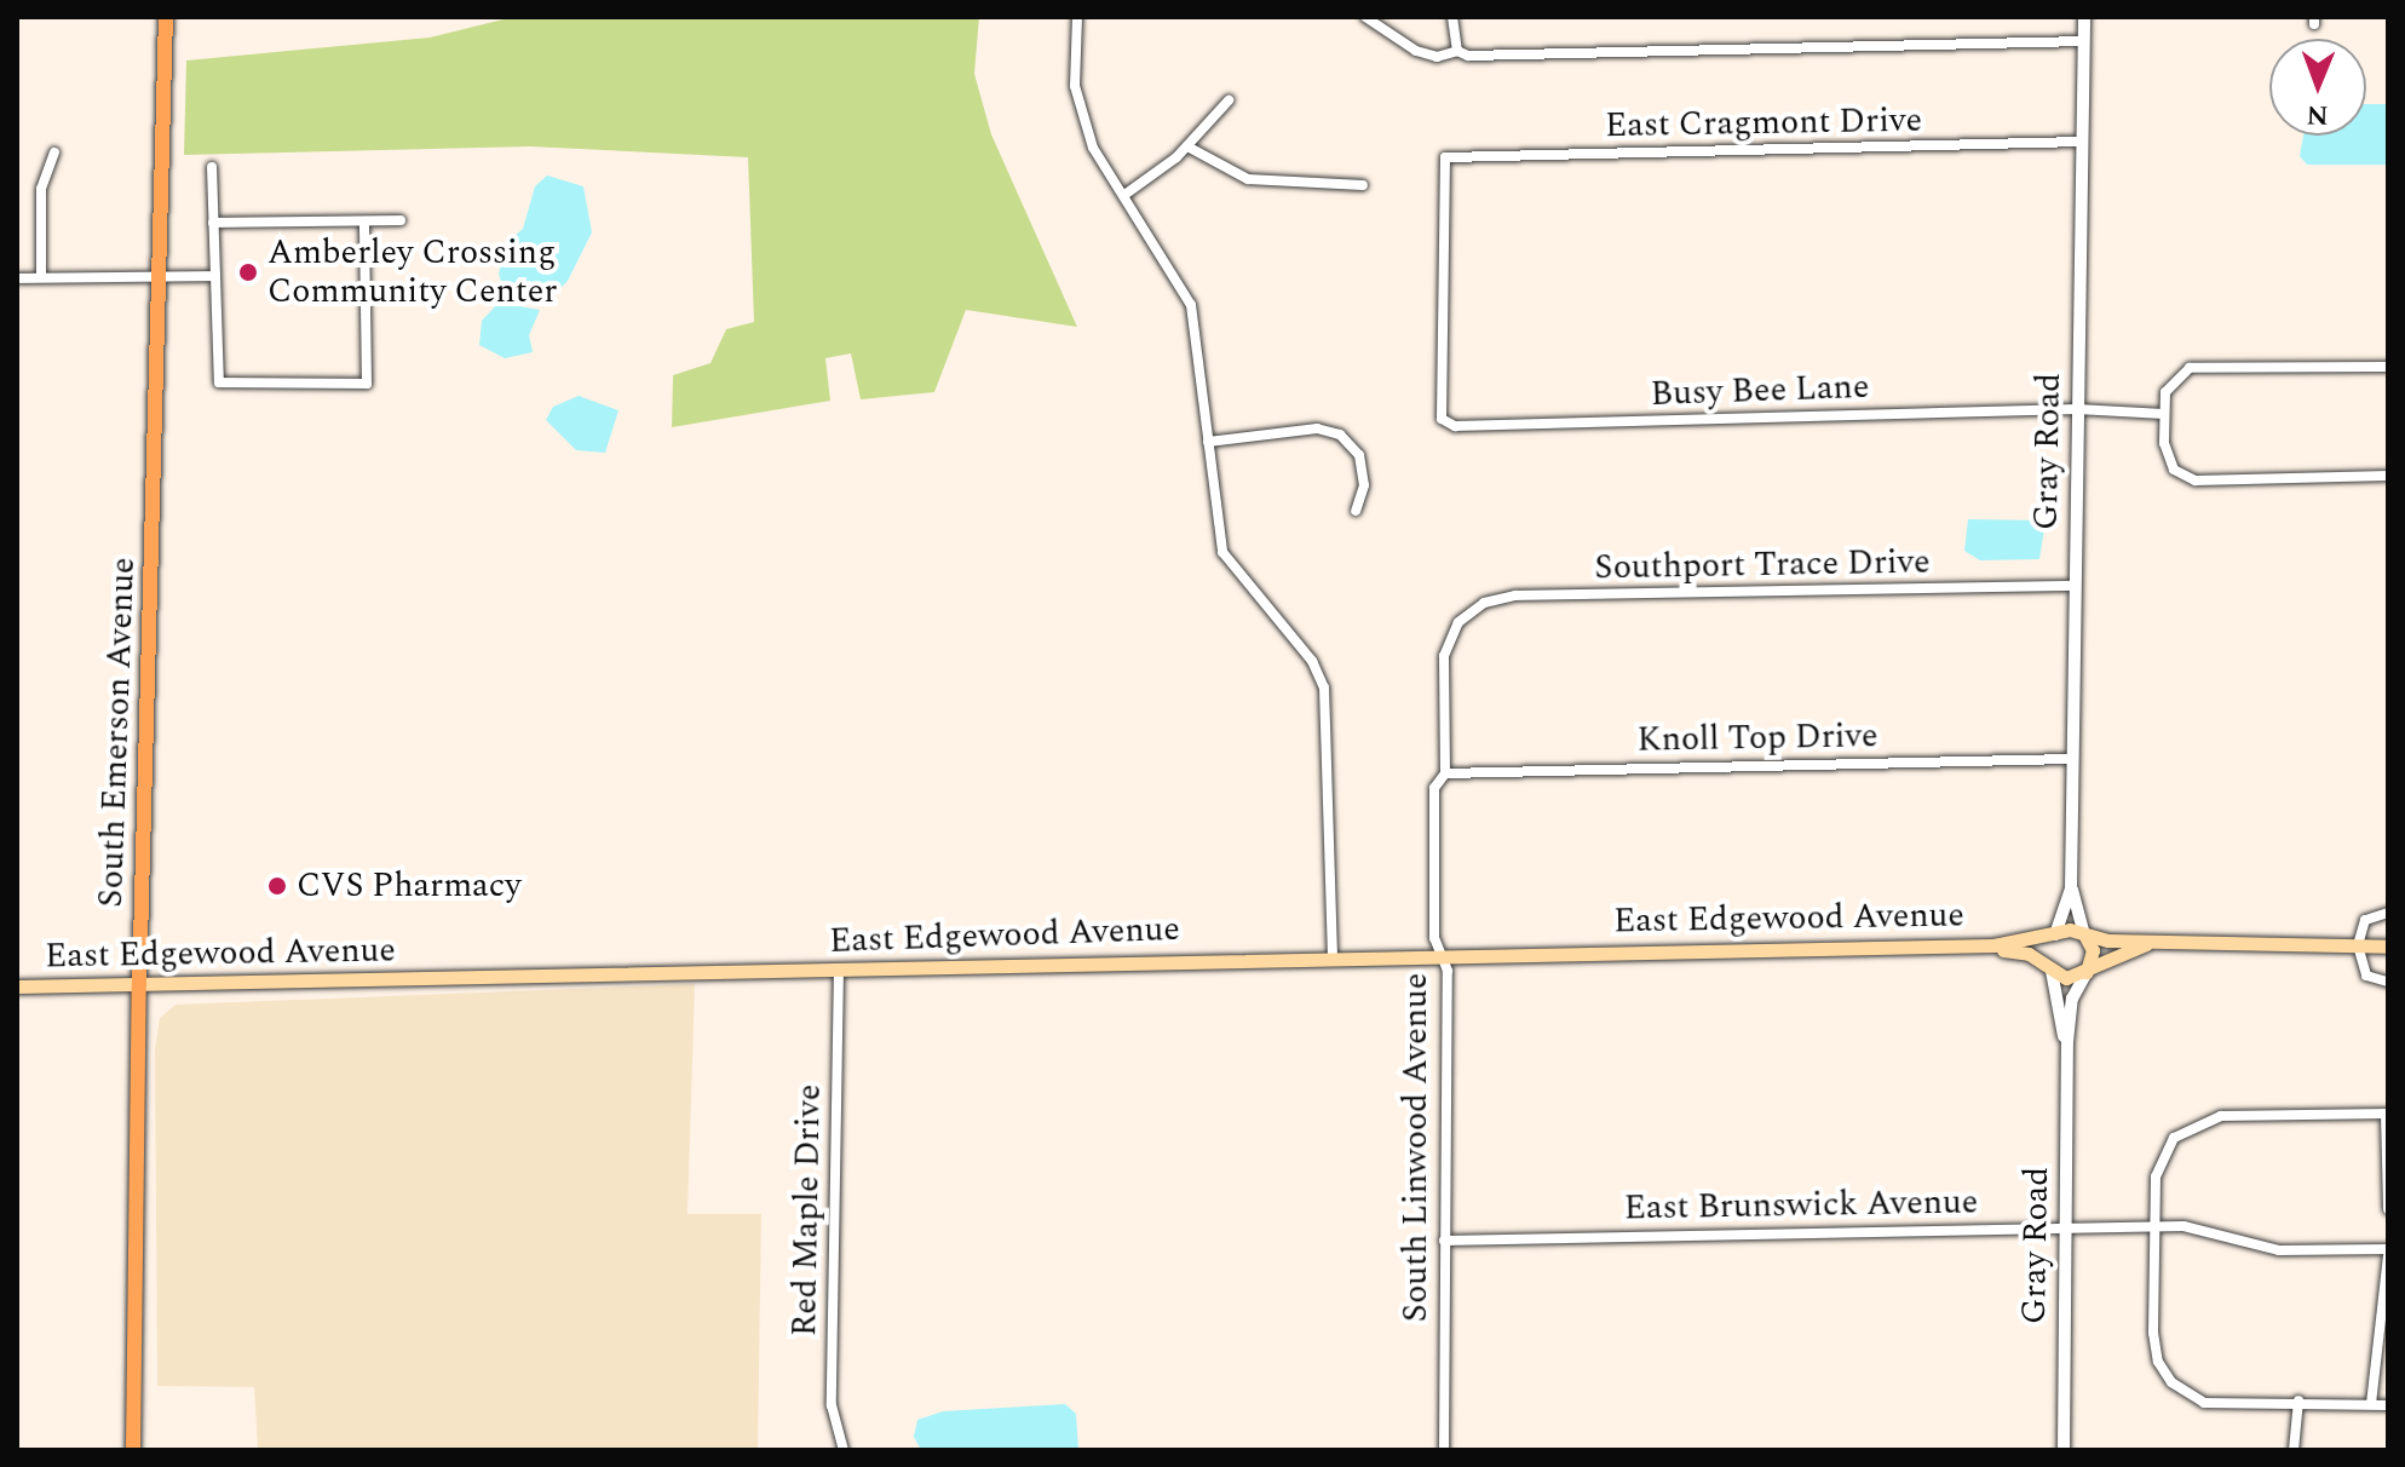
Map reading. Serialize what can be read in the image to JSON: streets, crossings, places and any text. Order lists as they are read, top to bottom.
{
  "streets": {
    "main road": ["South Emerson Avenue", "East Edgewood Avenue"],
    "street": [
      "East Cragmont Drive",
      "Busy Bee Lane",
      "Gray Road",
      "Southport Trace Drive",
      "Knoll Top Drive",
      "South Linwood Avenue",
      "East Brunswick Avenue",
      "Red Maple Drive"
    ]
  },
  "crossings": [
    ["East Cragmont Drive", "Busy Bee Lane"],
    ["East Cragmont Drive", "Gray Road"],
    ["Busy Bee Lane", "Gray Road"],
    ["Gray Road", "Southport Trace Drive"],
    ["Gray Road", "Knoll Top Drive"],
    ["Gray Road", "East Edgewood Avenue"],
    ["Gray Road", "East Brunswick Avenue"],
    ["Southport Trace Drive", "South Linwood Avenue"],
    ["South Emerson Avenue", "East Edgewood Avenue"],
    ["Knoll Top Drive", "South Linwood Avenue"],
    ["East Edgewood Avenue", "South Linwood Avenue"],
    ["East Edgewood Avenue", "Red Maple Drive"],
    ["South Linwood Avenue", "East Brunswick Avenue"]
  ],
  "places": ["Amberley Crossing Community Center", "CVS Pharmacy"],
  "north": "bottom"
}
